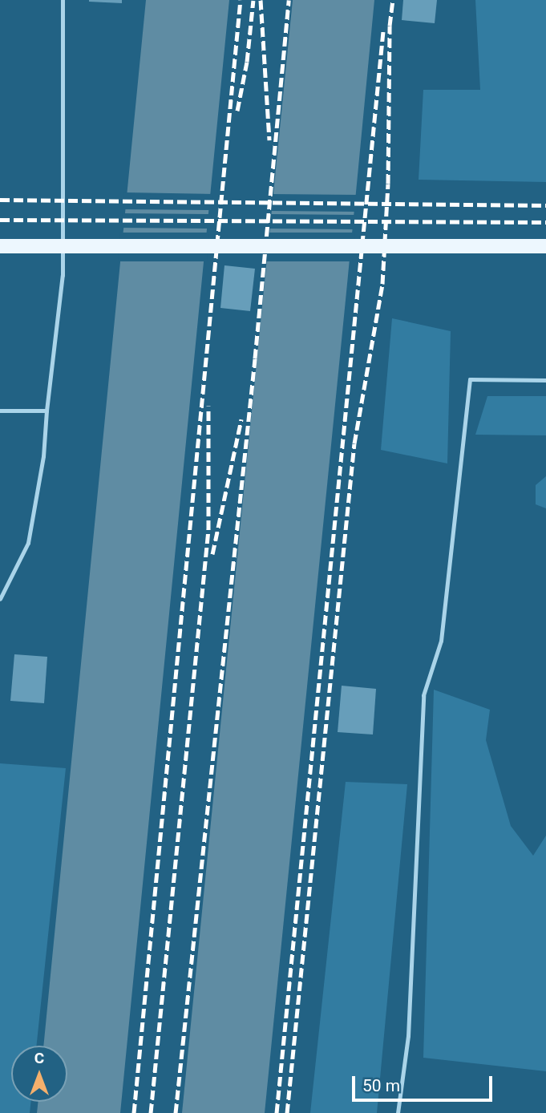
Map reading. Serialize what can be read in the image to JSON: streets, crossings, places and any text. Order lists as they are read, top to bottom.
{
  "scale_bar": "50 m",
  "north": "top"
}
